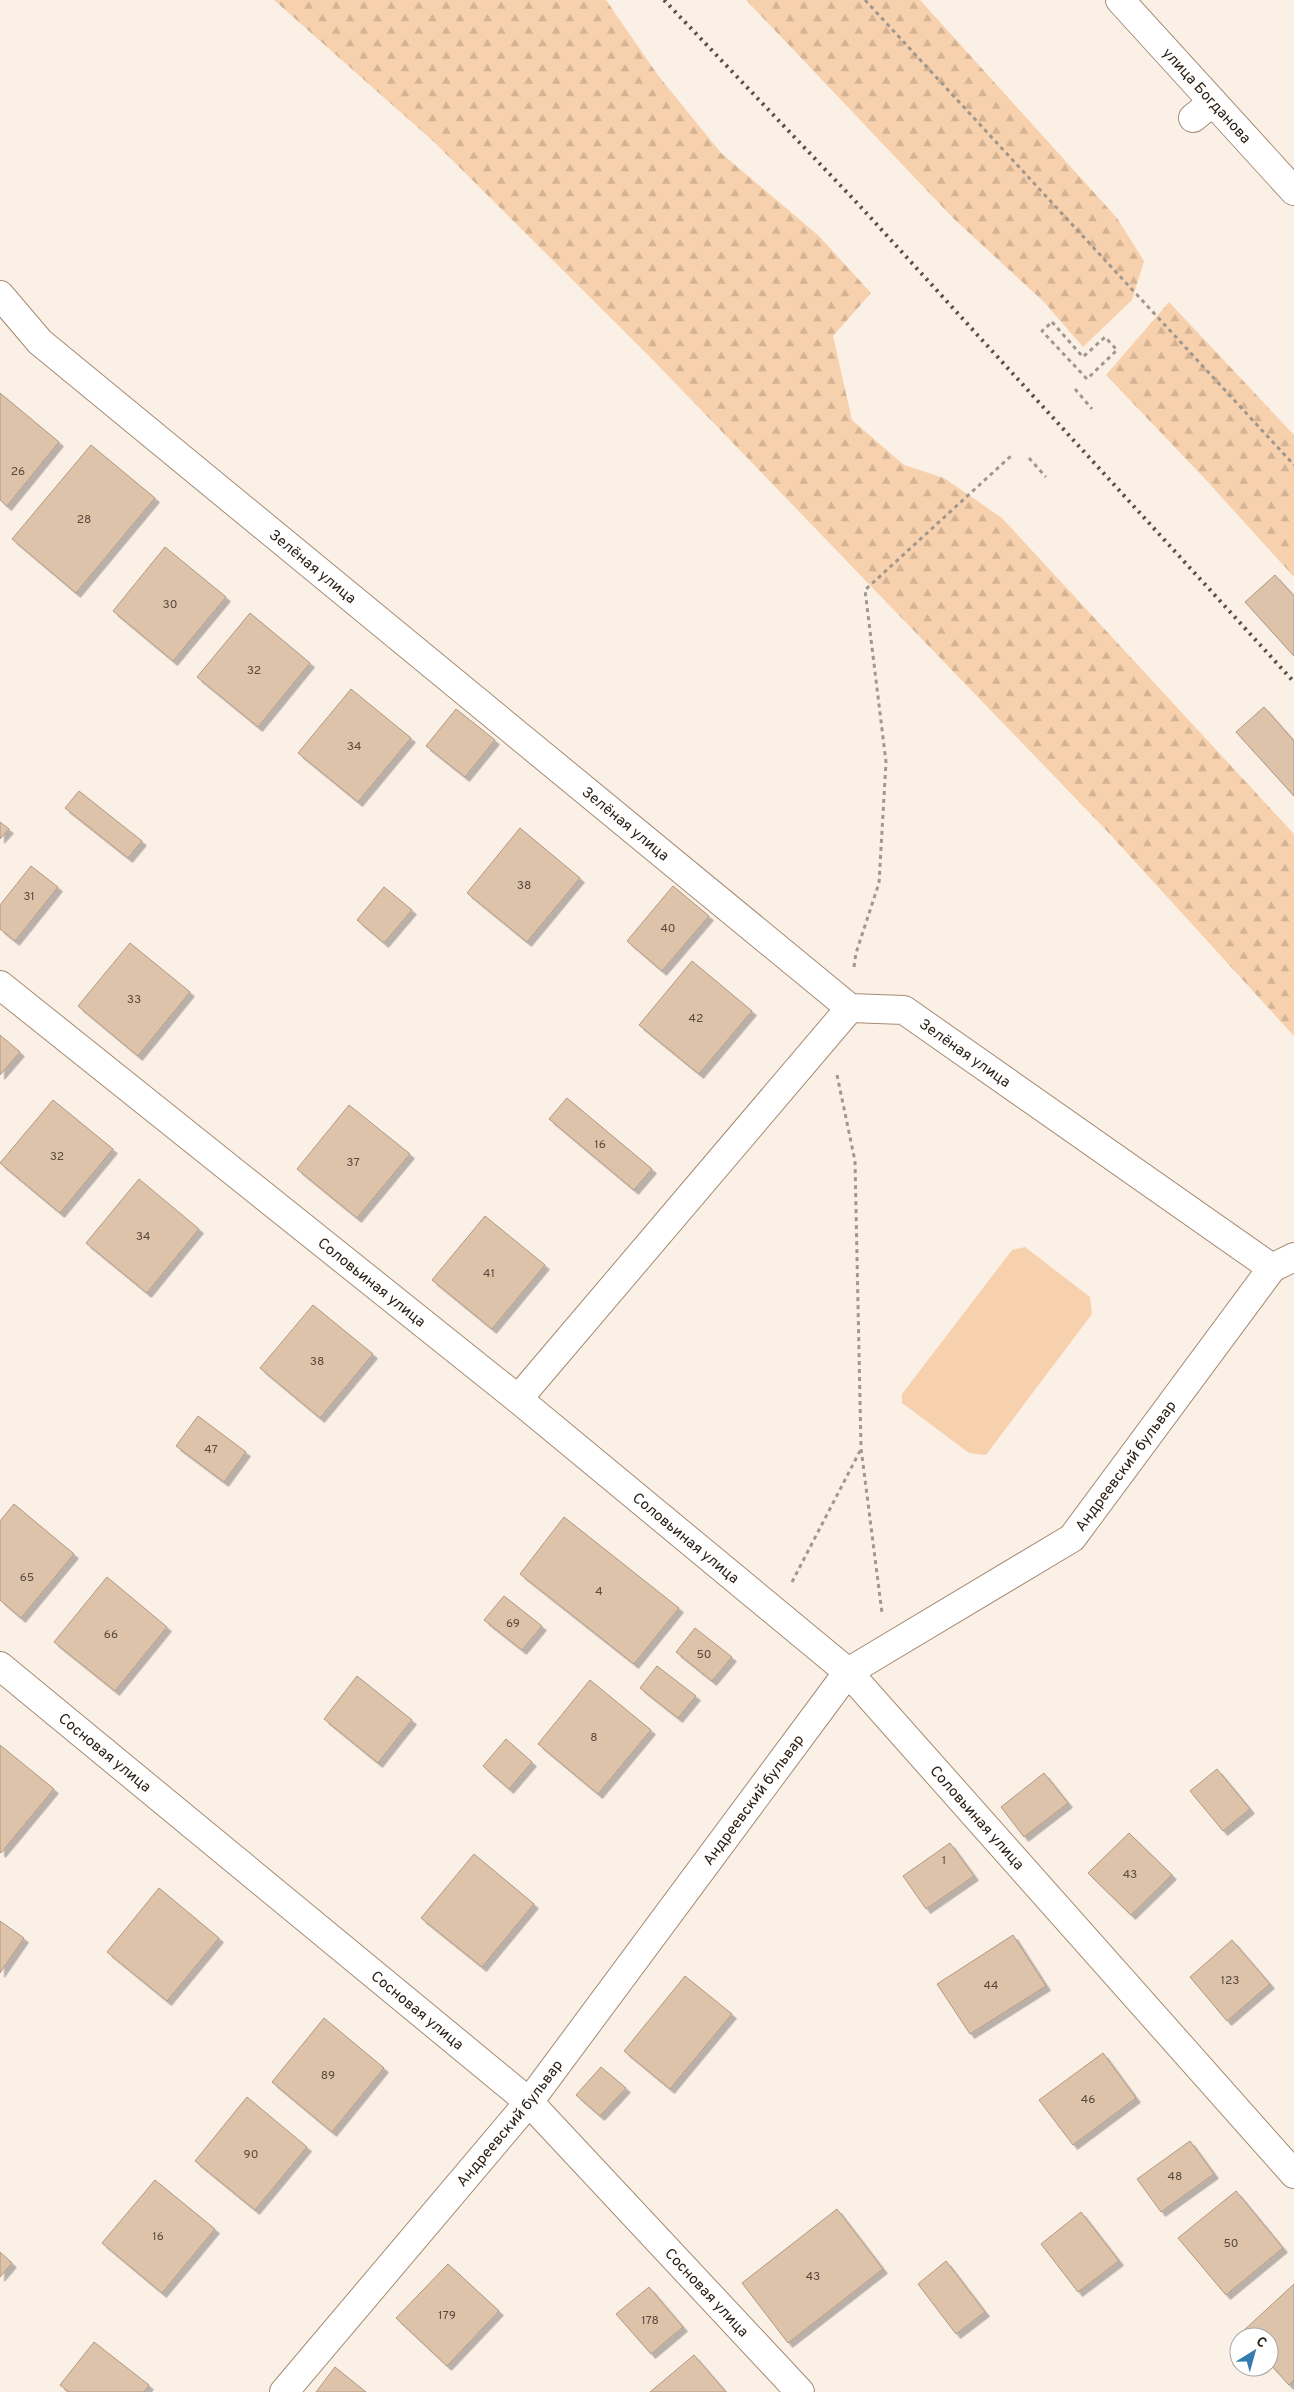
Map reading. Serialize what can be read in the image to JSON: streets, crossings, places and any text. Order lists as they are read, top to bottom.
{
  "streets": {
    "street": [
      "улица Богданова",
      "Зелёная улица",
      "Соловьиная улица",
      "Андреевский бульвар",
      "Сосновая улица"
    ]
  },
  "crossings": [
    ["Зелёная улица", "Андреевский бульвар"],
    ["Соловьиная улица", "Андреевский бульвар"],
    ["Андреевский бульвар", "Сосновая улица"]
  ],
  "house_numbers": [
    "26",
    "28",
    "30",
    "32",
    "34",
    "38",
    "31",
    "40",
    "33",
    "42",
    "16",
    "32",
    "37",
    "34",
    "41",
    "38",
    "47",
    "65",
    "4",
    "69",
    "66",
    "50",
    "8",
    "1",
    "43",
    "123",
    "44",
    "89",
    "46",
    "90",
    "48",
    "16",
    "50",
    "43",
    "179",
    "178"
  ],
  "north": "top right"
}
